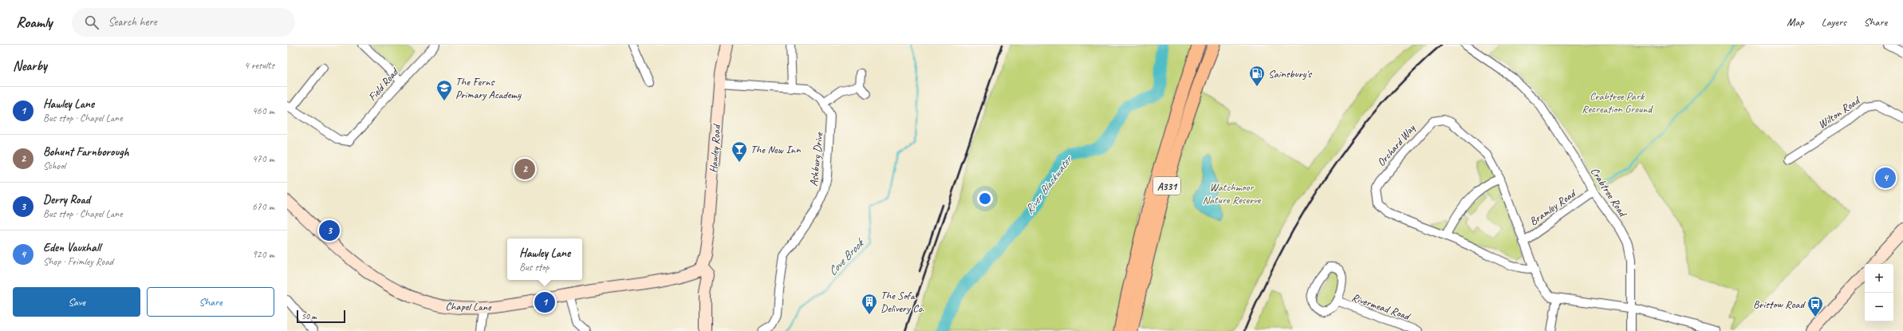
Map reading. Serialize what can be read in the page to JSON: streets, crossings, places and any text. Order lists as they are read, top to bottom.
{
  "streets": {
    "main road": ["A331"],
    "street": [
      "Field Road",
      "Wilton Road",
      "Orchard Way",
      "Hawley Road",
      "Ashbury Drive",
      "Crabtree Road",
      "Bramley Road",
      "Chapel Lane",
      "Rivermead Road"
    ]
  },
  "crossings": [
    ["Orchard Way", "Crabtree Road"],
    ["Orchard Way", "Bramley Road"],
    ["Hawley Road", "Ashbury Drive"],
    ["Hawley Road", "Chapel Lane"],
    ["Crabtree Road", "Bramley Road"]
  ],
  "water": ["River Blackwater", "Cove Brook"],
  "parks": ["Crabtree Park Recreation Ground", "Watchmoor Nature Reserve"],
  "places": {
    "fuel station": ["Sainsbury's"],
    "school or university": ["The Ferns Primary Academy"],
    "bar": ["The New Inn"],
    "building": ["The Sofa Delivery Co."],
    "bus stop": ["Bristow Road"]
  },
  "scale_bar": "50 m",
  "page": {
    "header": "Roamly",
    "search": "Search here",
    "nav": ["Map", "Layers", "Share"],
    "heading": ["Nearby", "4 results"],
    "list": [
      {
        "mark": "1",
        "name": "Hawley Lane",
        "note": "Bus stop · Chapel Lane",
        "value": "460 m"
      },
      {
        "mark": "2",
        "name": "Bohunt Farnborough",
        "note": "School",
        "value": "470 m"
      },
      {
        "mark": "3",
        "name": "Derry Road",
        "note": "Bus stop · Chapel Lane",
        "value": "670 m"
      },
      {
        "mark": "4",
        "name": "Eden Vauxhall",
        "note": "Shop · Frimley Road",
        "value": "920 m"
      }
    ],
    "pins": [
      "2",
      "4",
      "3",
      "1"
    ],
    "popup": ["Hawley Lane", "Bus stop"],
    "map_buttons": ["+", "−"],
    "buttons": ["Save", "Share"],
    "scale": "50 m"
  }
}
